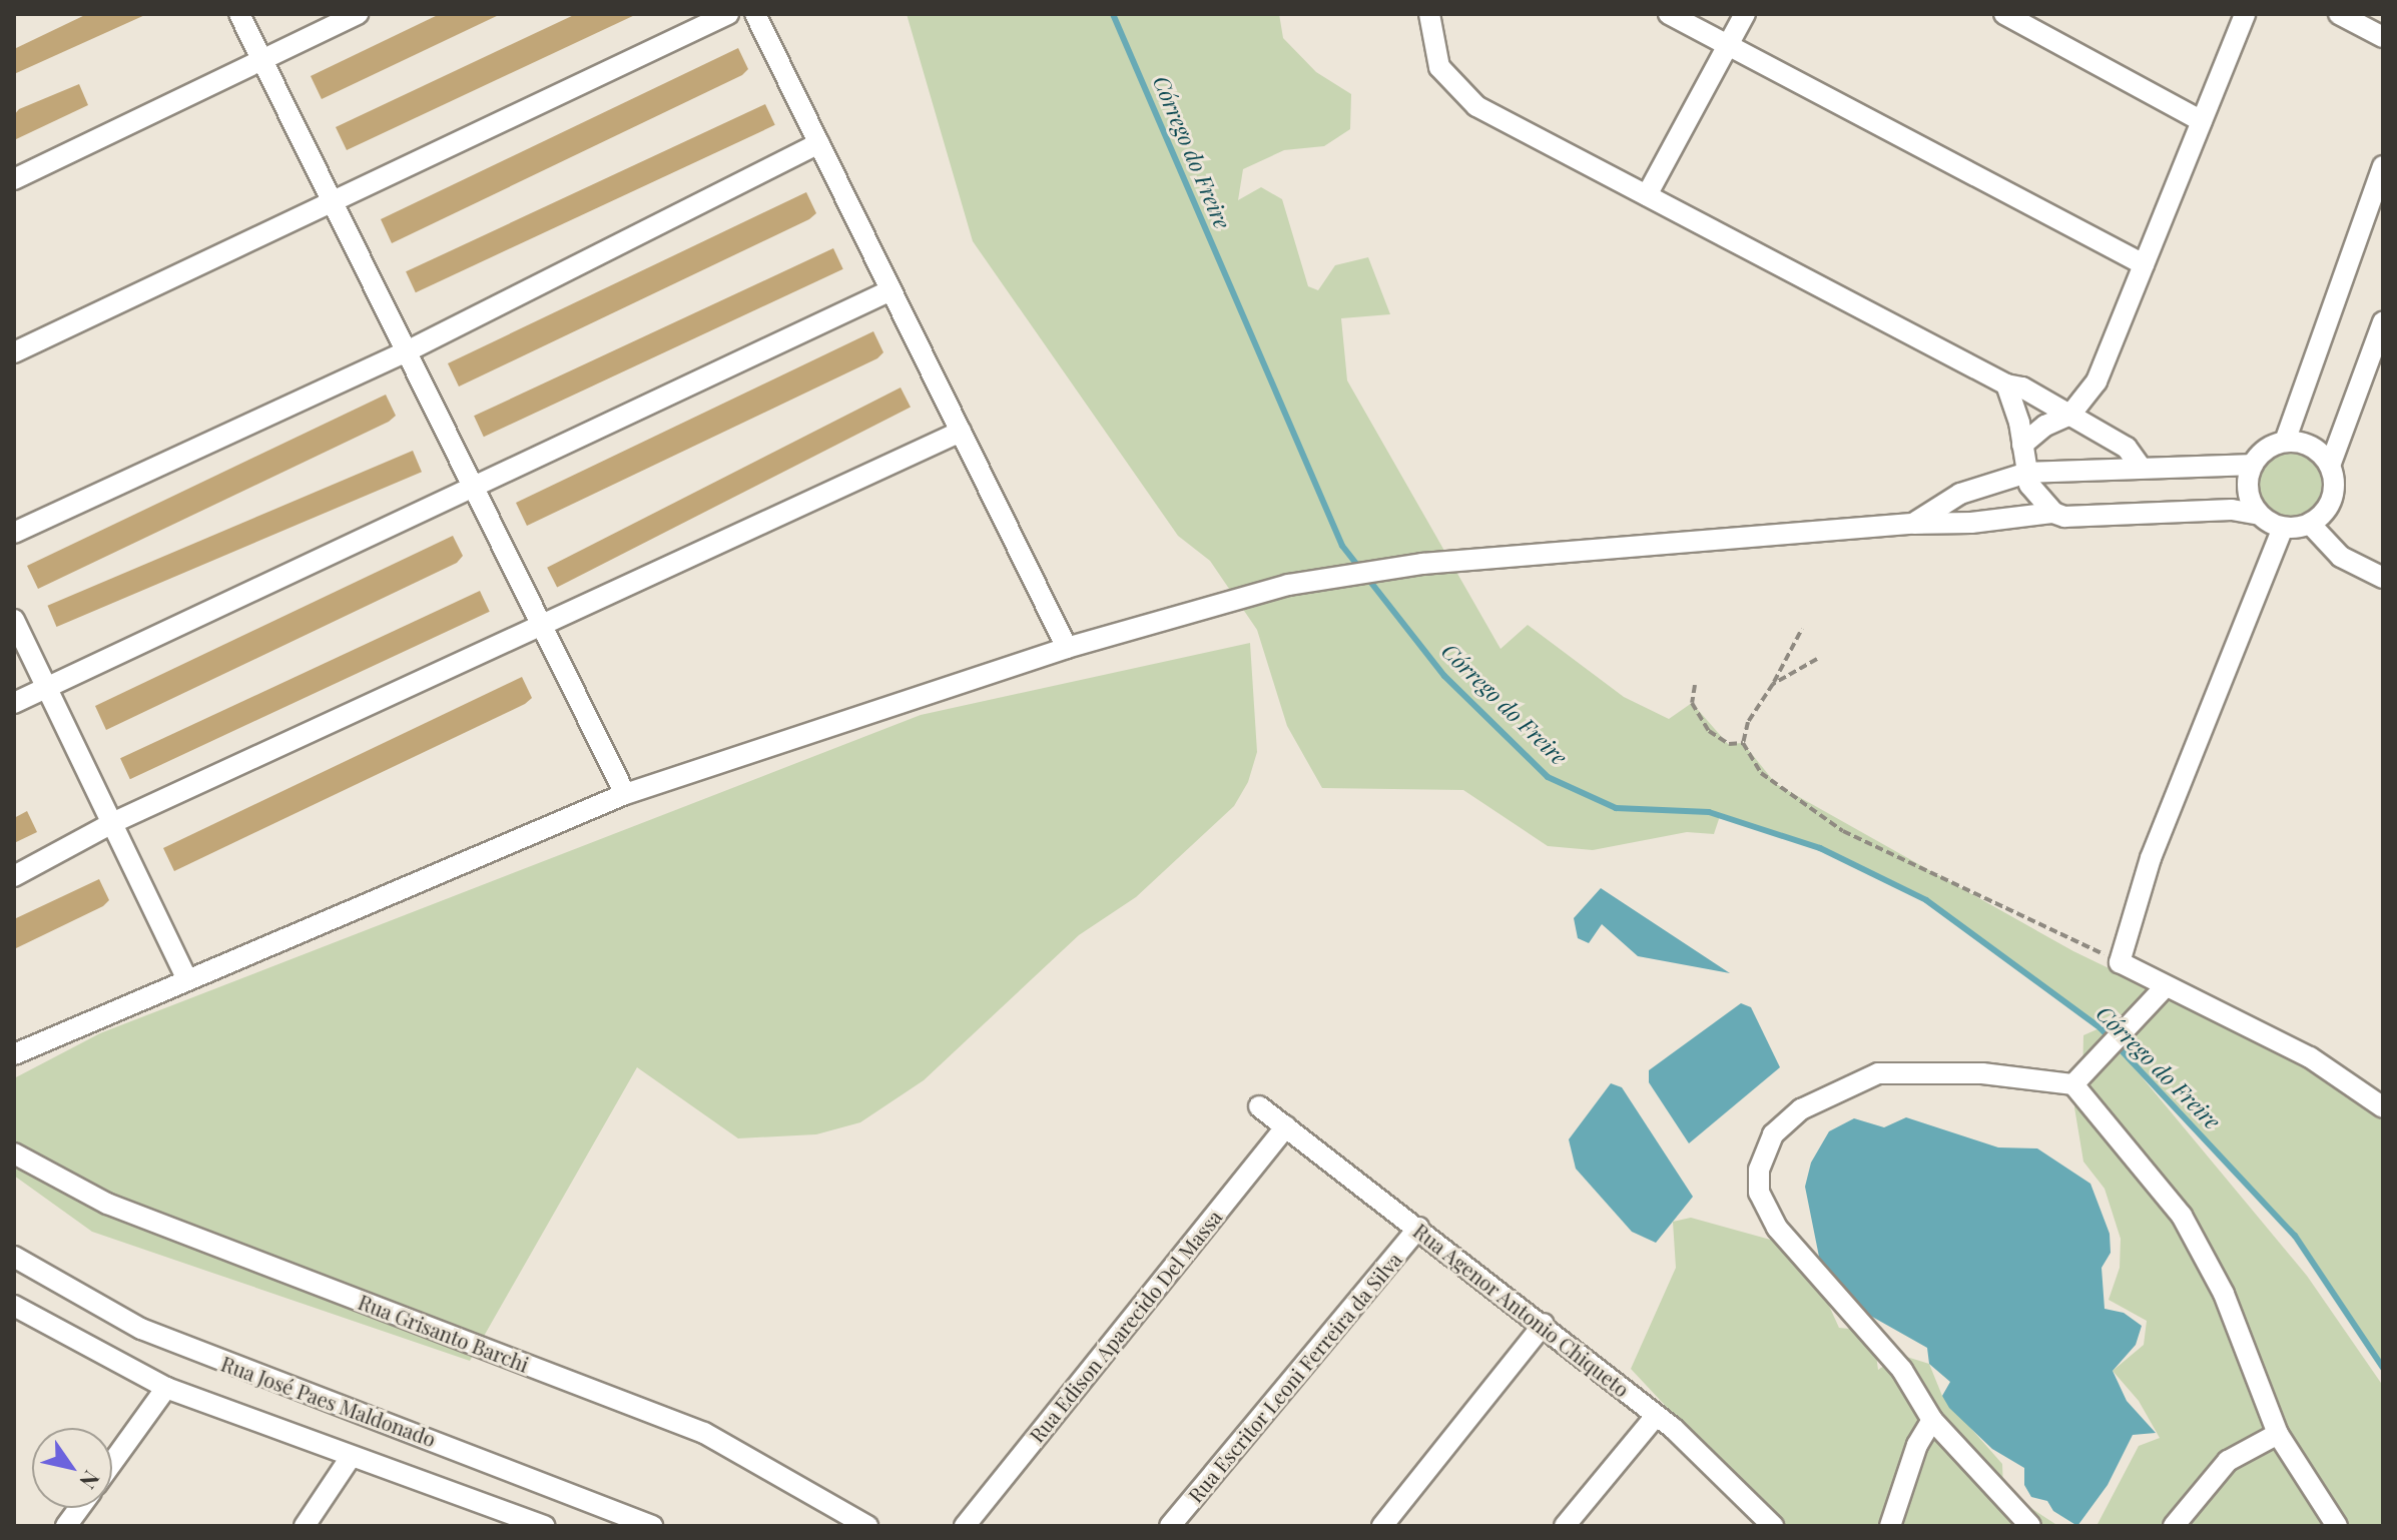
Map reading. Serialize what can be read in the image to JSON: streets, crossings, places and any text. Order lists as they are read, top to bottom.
{
  "streets": {
    "street": [
      "Rua Agenor Antonio Chiqueto",
      "Rua Edison Aparecido Del Massa",
      "Rua Grisanto Barchi",
      "Rua Escritor Leoni Ferreira da Silva",
      "Rua José Paes Maldonado"
    ]
  },
  "crossings": [
    ["Rua Agenor Antonio Chiqueto", "Rua Edison Aparecido Del Massa"],
    ["Rua Agenor Antonio Chiqueto", "Rua Escritor Leoni Ferreira da Silva"]
  ],
  "water": ["Córrego do Freire"],
  "north": "bottom right"
}
